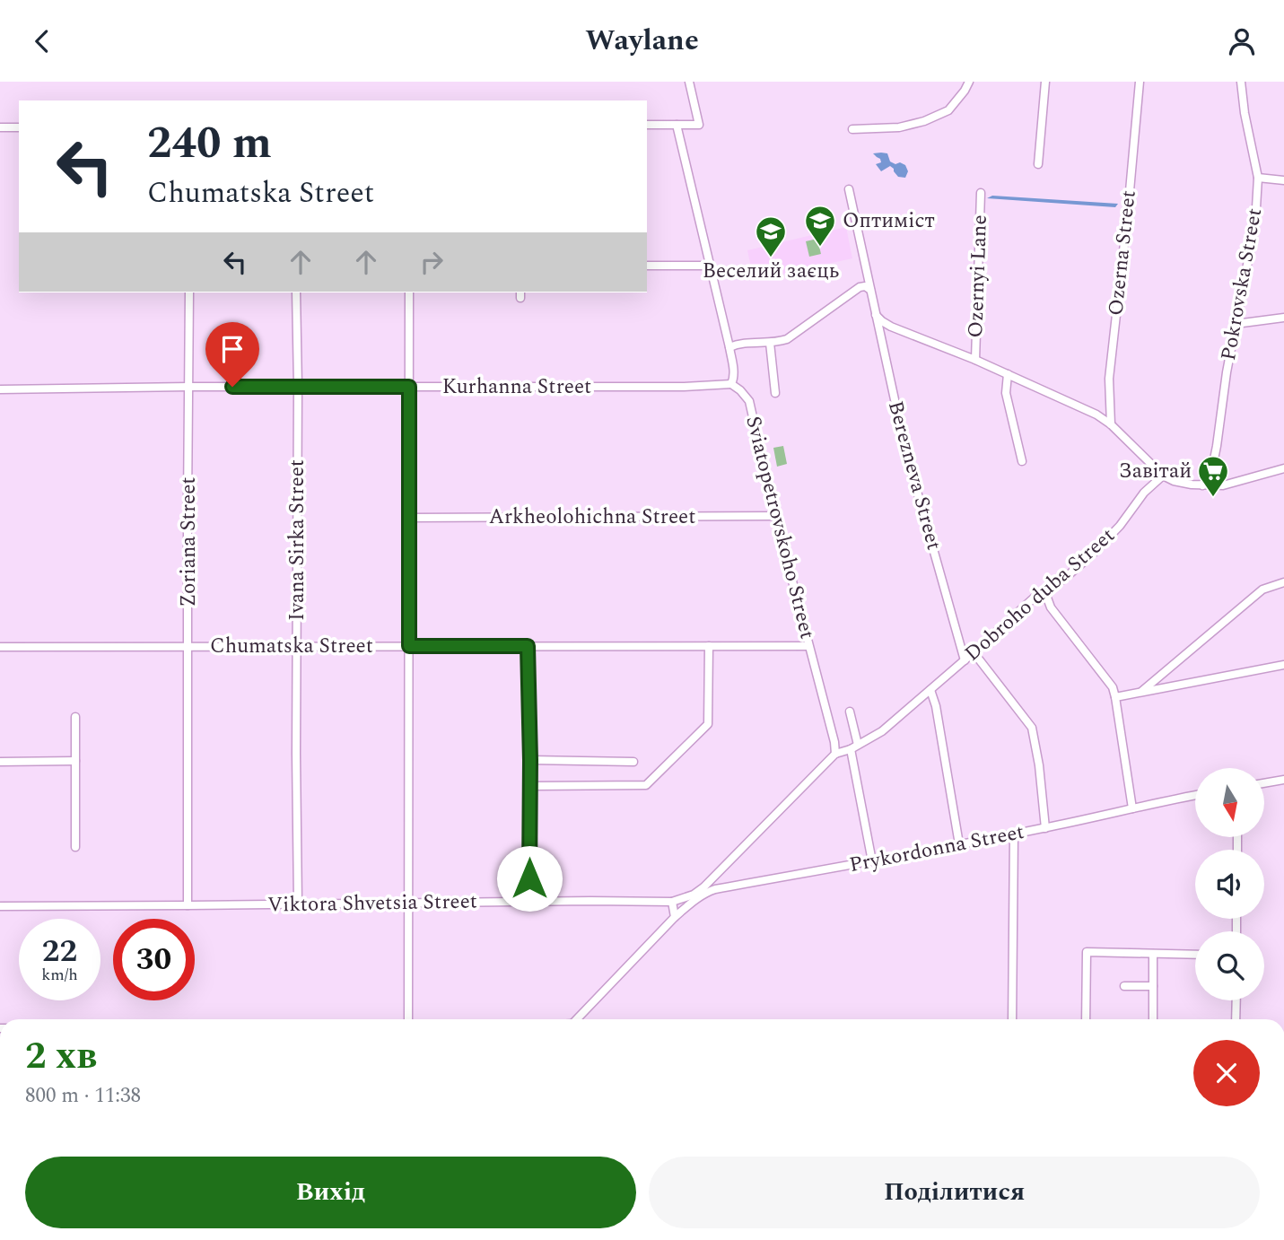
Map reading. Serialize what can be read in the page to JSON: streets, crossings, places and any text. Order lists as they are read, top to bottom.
{
  "streets": {
    "street": [
      "Ozerna Street",
      "Ozernyi Lane",
      "Pokrovska Street",
      "Kurhanna Street",
      "Berezneva Street",
      "Arkheolohichna Street",
      "Sviatopetrovskoho Street",
      "Ivana Sirka Street",
      "Zoriana Street",
      "Dobroho duba Street",
      "Chumatska Street",
      "Prykordonna Street",
      "Viktora Shvetsia Street"
    ]
  },
  "crossings": [
    ["Kurhanna Street", "Sviatopetrovskoho Street"],
    ["Kurhanna Street", "Ivana Sirka Street"],
    ["Kurhanna Street", "Zoriana Street"],
    ["Berezneva Street", "Dobroho duba Street"],
    ["Arkheolohichna Street", "Sviatopetrovskoho Street"],
    ["Sviatopetrovskoho Street", "Dobroho duba Street"],
    ["Sviatopetrovskoho Street", "Chumatska Street"],
    ["Sviatopetrovskoho Street", "Viktora Shvetsia Street"],
    ["Ivana Sirka Street", "Chumatska Street"],
    ["Ivana Sirka Street", "Viktora Shvetsia Street"],
    ["Zoriana Street", "Chumatska Street"],
    ["Zoriana Street", "Viktora Shvetsia Street"],
    ["Dobroho duba Street", "Viktora Shvetsia Street"]
  ],
  "places": {
    "school or university": ["Оптиміст", "Веселий заєць"],
    "supermarket": ["Завітай"]
  },
  "north": "bottom",
  "page": {
    "header": "Waylane",
    "turn": ["240 m", "Chumatska Street"],
    "speed": "22 km/h",
    "limit": "30",
    "heading": ["2 хв", "800 m · 11:38"],
    "buttons": ["Вихід", "Поділитися"]
  }
}
